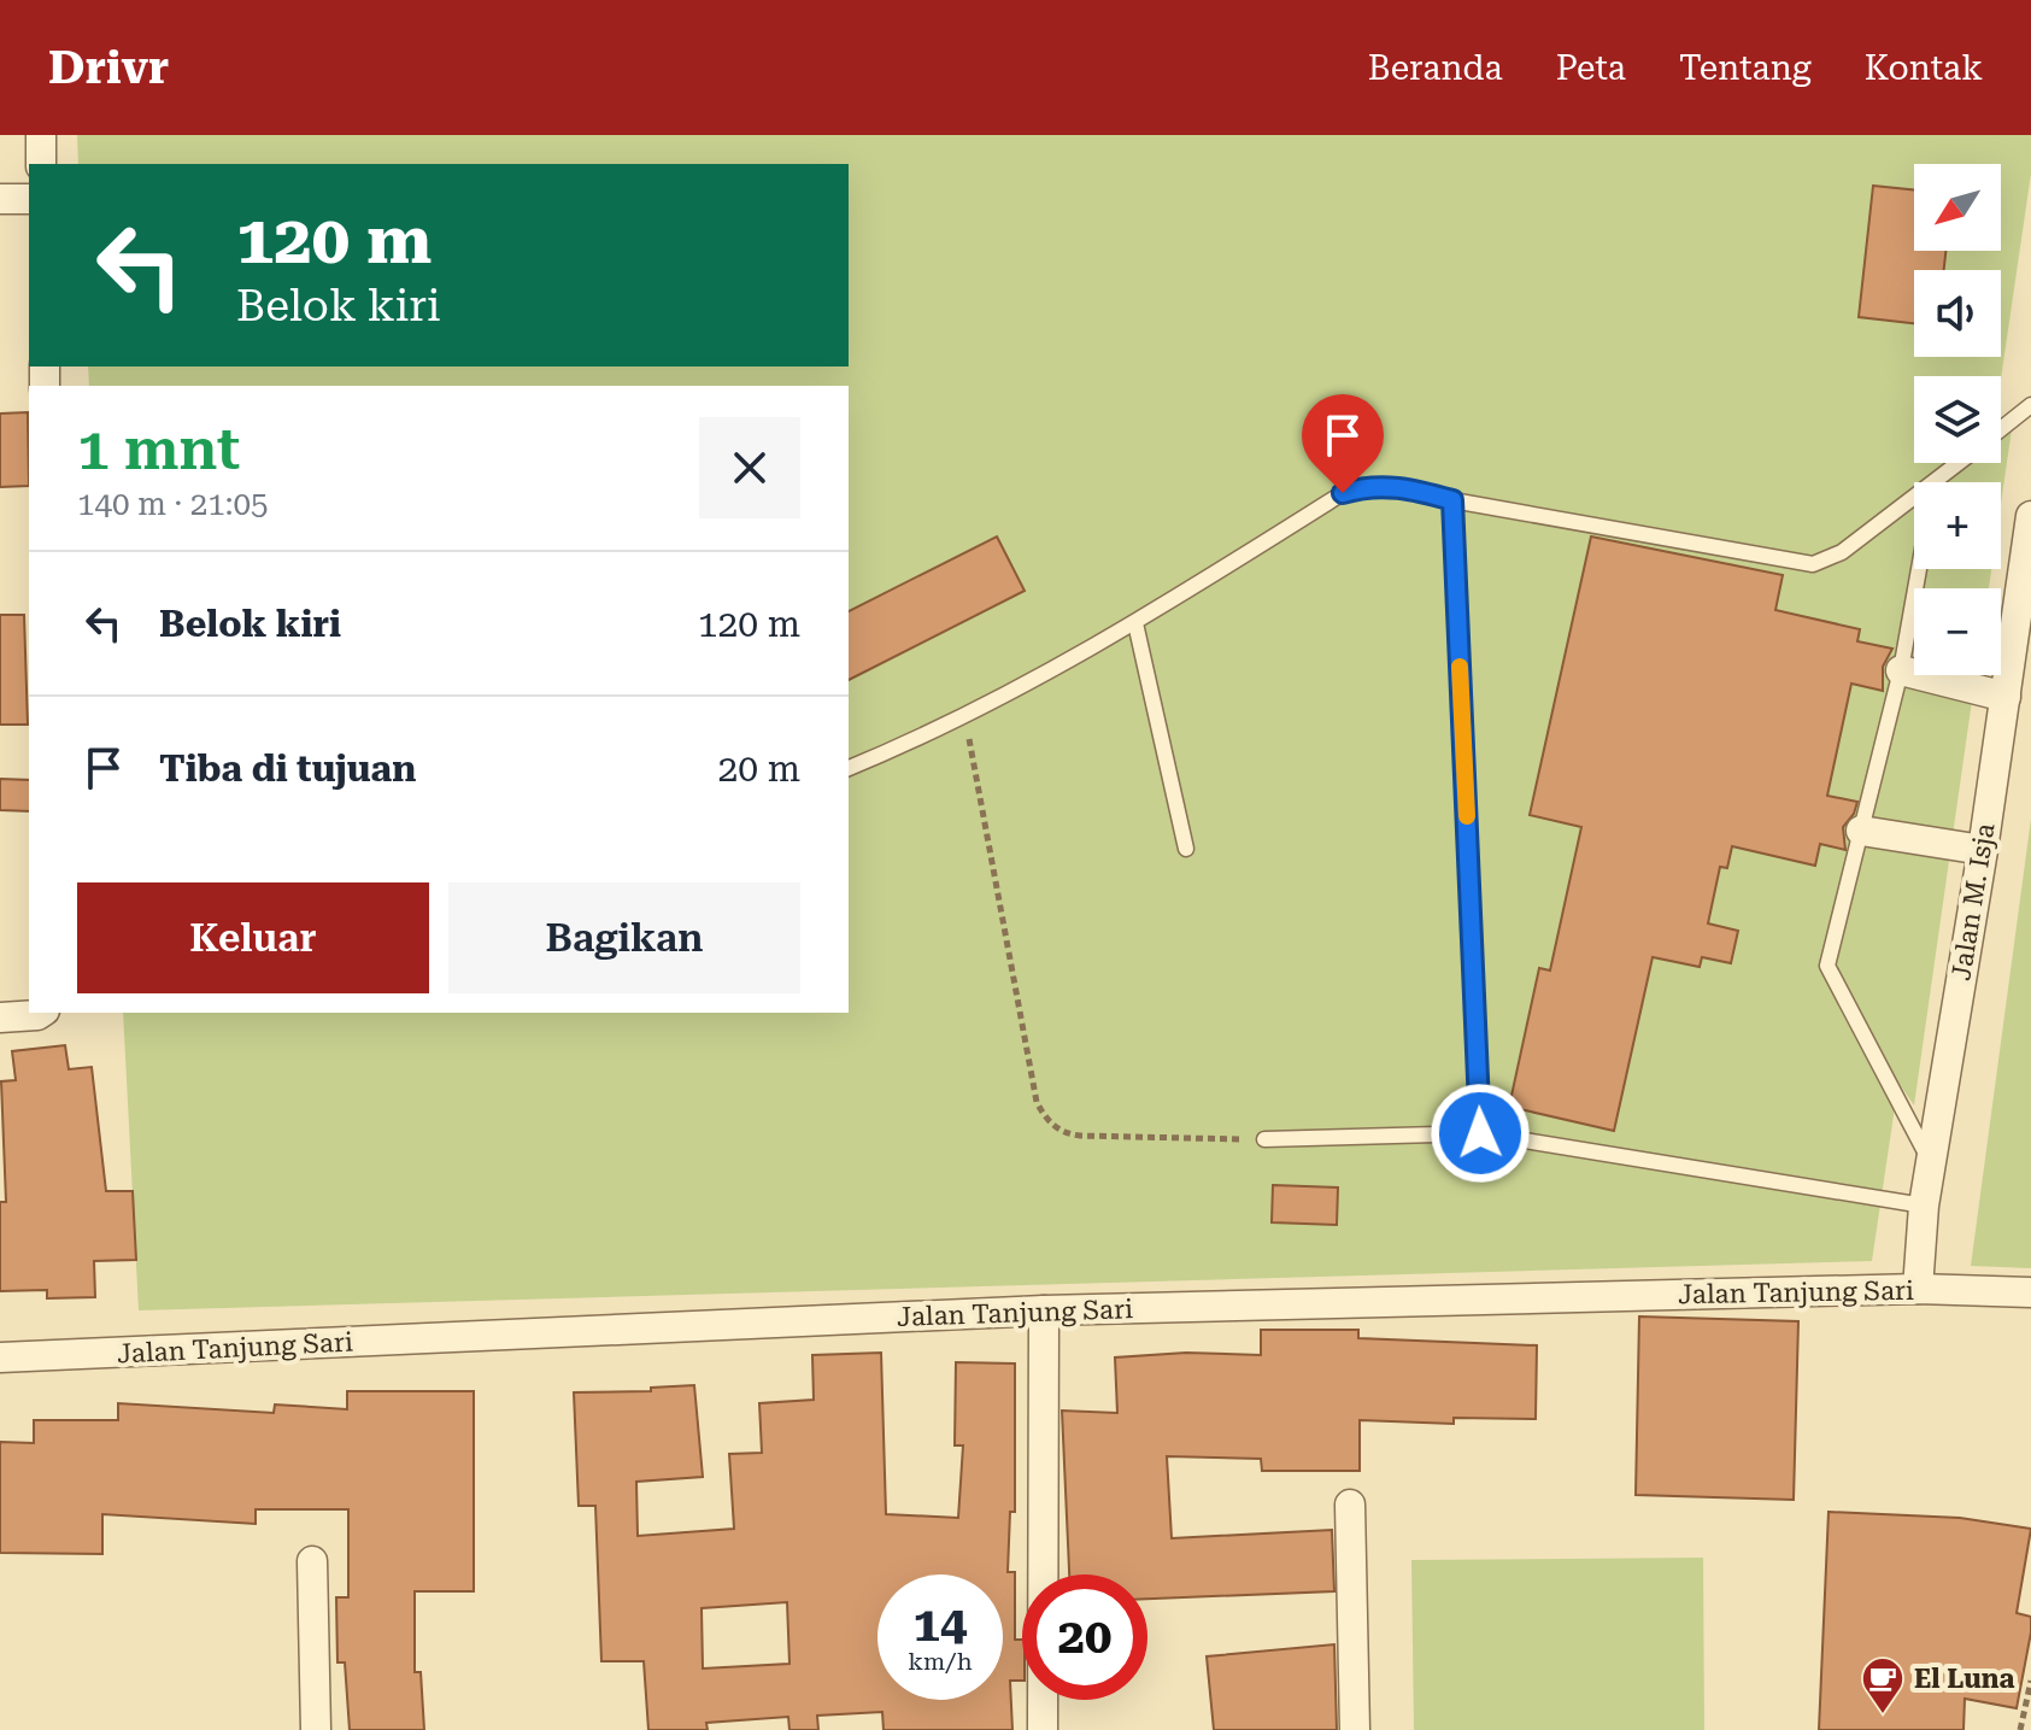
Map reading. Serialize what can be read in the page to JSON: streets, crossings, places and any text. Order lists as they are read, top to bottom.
{
  "streets": {
    "street": ["Jalan M. Isja", "Jalan Tanjung Sari"]
  },
  "crossings": [
    ["Jalan M. Isja", "Jalan Tanjung Sari"]
  ],
  "places": {
    "cafe": ["El Luna"]
  },
  "north": "bottom left",
  "page": {
    "header": "Drivr",
    "nav": [
      "Beranda",
      "Peta",
      "Tentang",
      "Kontak"
    ],
    "map_buttons": ["+", "−"],
    "turn": ["120 m", "Belok kiri"],
    "heading": ["1 mnt", "140 m · 21:05"],
    "list": [
      {
        "name": "Belok kiri",
        "value": "120 m"
      },
      {
        "name": "Tiba di tujuan",
        "value": "20 m"
      }
    ],
    "buttons": ["Keluar", "Bagikan"],
    "speed": "14 km/h",
    "limit": "20"
  }
}
